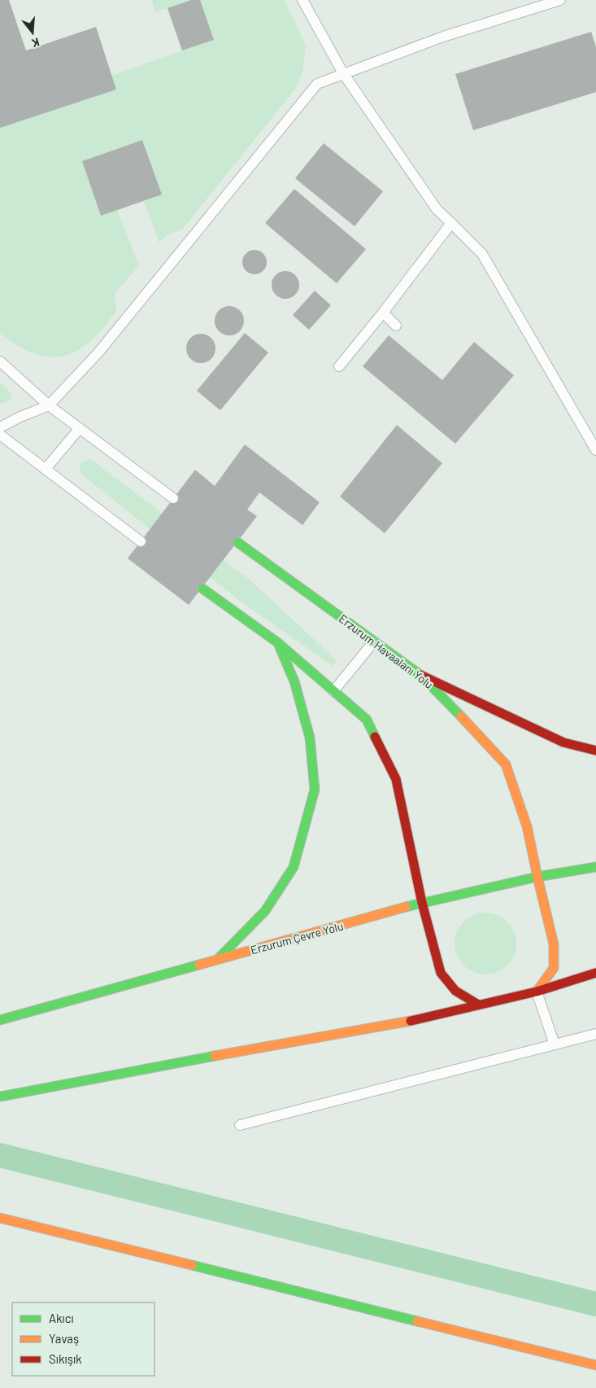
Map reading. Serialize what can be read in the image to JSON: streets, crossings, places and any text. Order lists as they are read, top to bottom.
{
  "streets": {
    "main road": ["Erzurum Havaalanı Yolu", "Erzurum Çevre Yolu"]
  },
  "crossings": [
    ["Erzurum Havaalanı Yolu", "Erzurum Çevre Yolu"]
  ],
  "legend": ["Akıcı", "Yavaş", "Sıkışık"],
  "north": "bottom"
}
